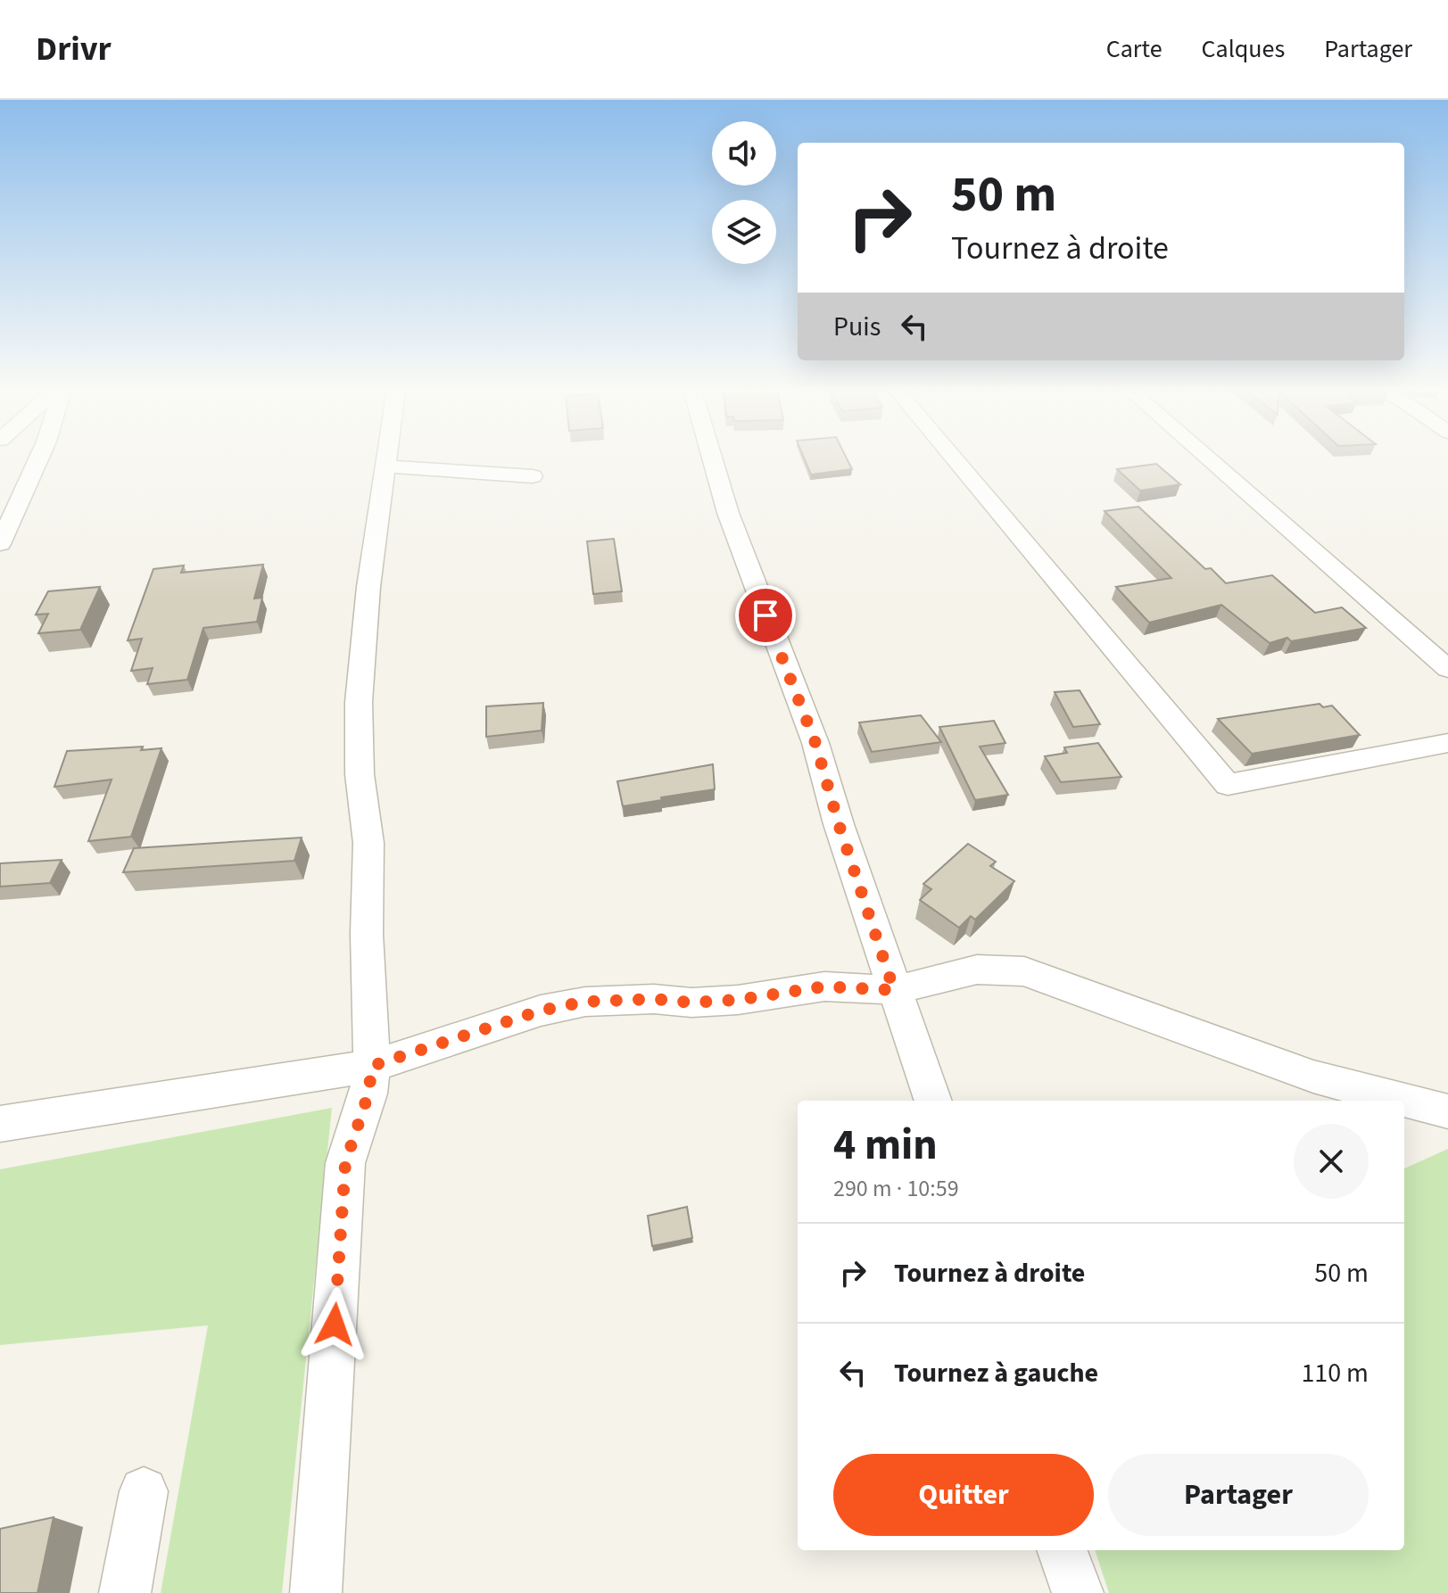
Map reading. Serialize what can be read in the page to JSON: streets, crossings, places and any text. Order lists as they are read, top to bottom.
{
  "page": {
    "header": "Drivr",
    "nav": ["Carte", "Calques", "Partager"],
    "turn": ["50 m", "Tournez à droite"],
    "then": "Puis",
    "heading": ["4 min", "290 m · 10:59"],
    "list": [
      {
        "name": "Tournez à droite",
        "value": "50 m"
      },
      {
        "name": "Tournez à gauche",
        "value": "110 m"
      }
    ],
    "buttons": ["Quitter", "Partager"]
  }
}
